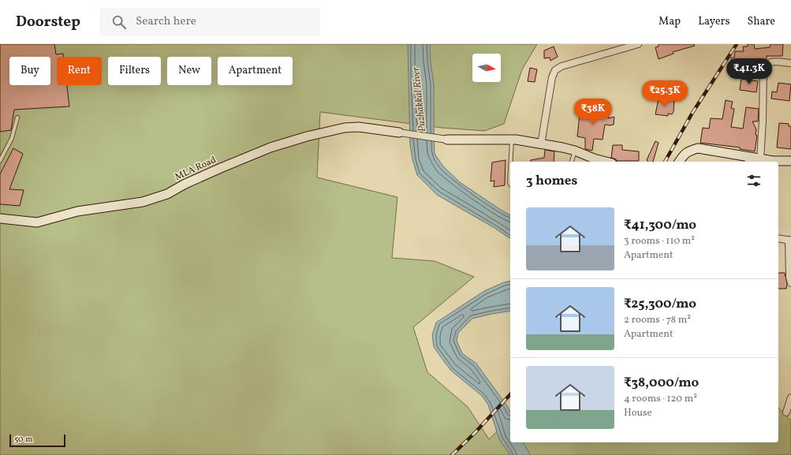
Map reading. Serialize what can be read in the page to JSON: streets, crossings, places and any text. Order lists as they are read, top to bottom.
{
  "streets": {
    "street": ["MLA Road"]
  },
  "water": ["Puzhakkal River"],
  "scale_bar": "50 m",
  "north": "right",
  "page": {
    "header": "Doorstep",
    "search": "Search here",
    "nav": ["Map", "Layers", "Share"],
    "chip": [
      "Buy",
      "Rent",
      "Filters",
      "New",
      "Apartment"
    ],
    "price": ["₹41.3K", "₹25.3K", "₹38K"],
    "heading": "3 homes",
    "list": [
      {
        "name": "₹41,300/mo",
        "note": "3 rooms · 110 m² · Apartment"
      },
      {
        "name": "₹25,300/mo",
        "note": "2 rooms · 78 m² · Apartment"
      },
      {
        "name": "₹38,000/mo",
        "note": "4 rooms · 120 m² · House"
      }
    ],
    "scale": "50 m"
  }
}
